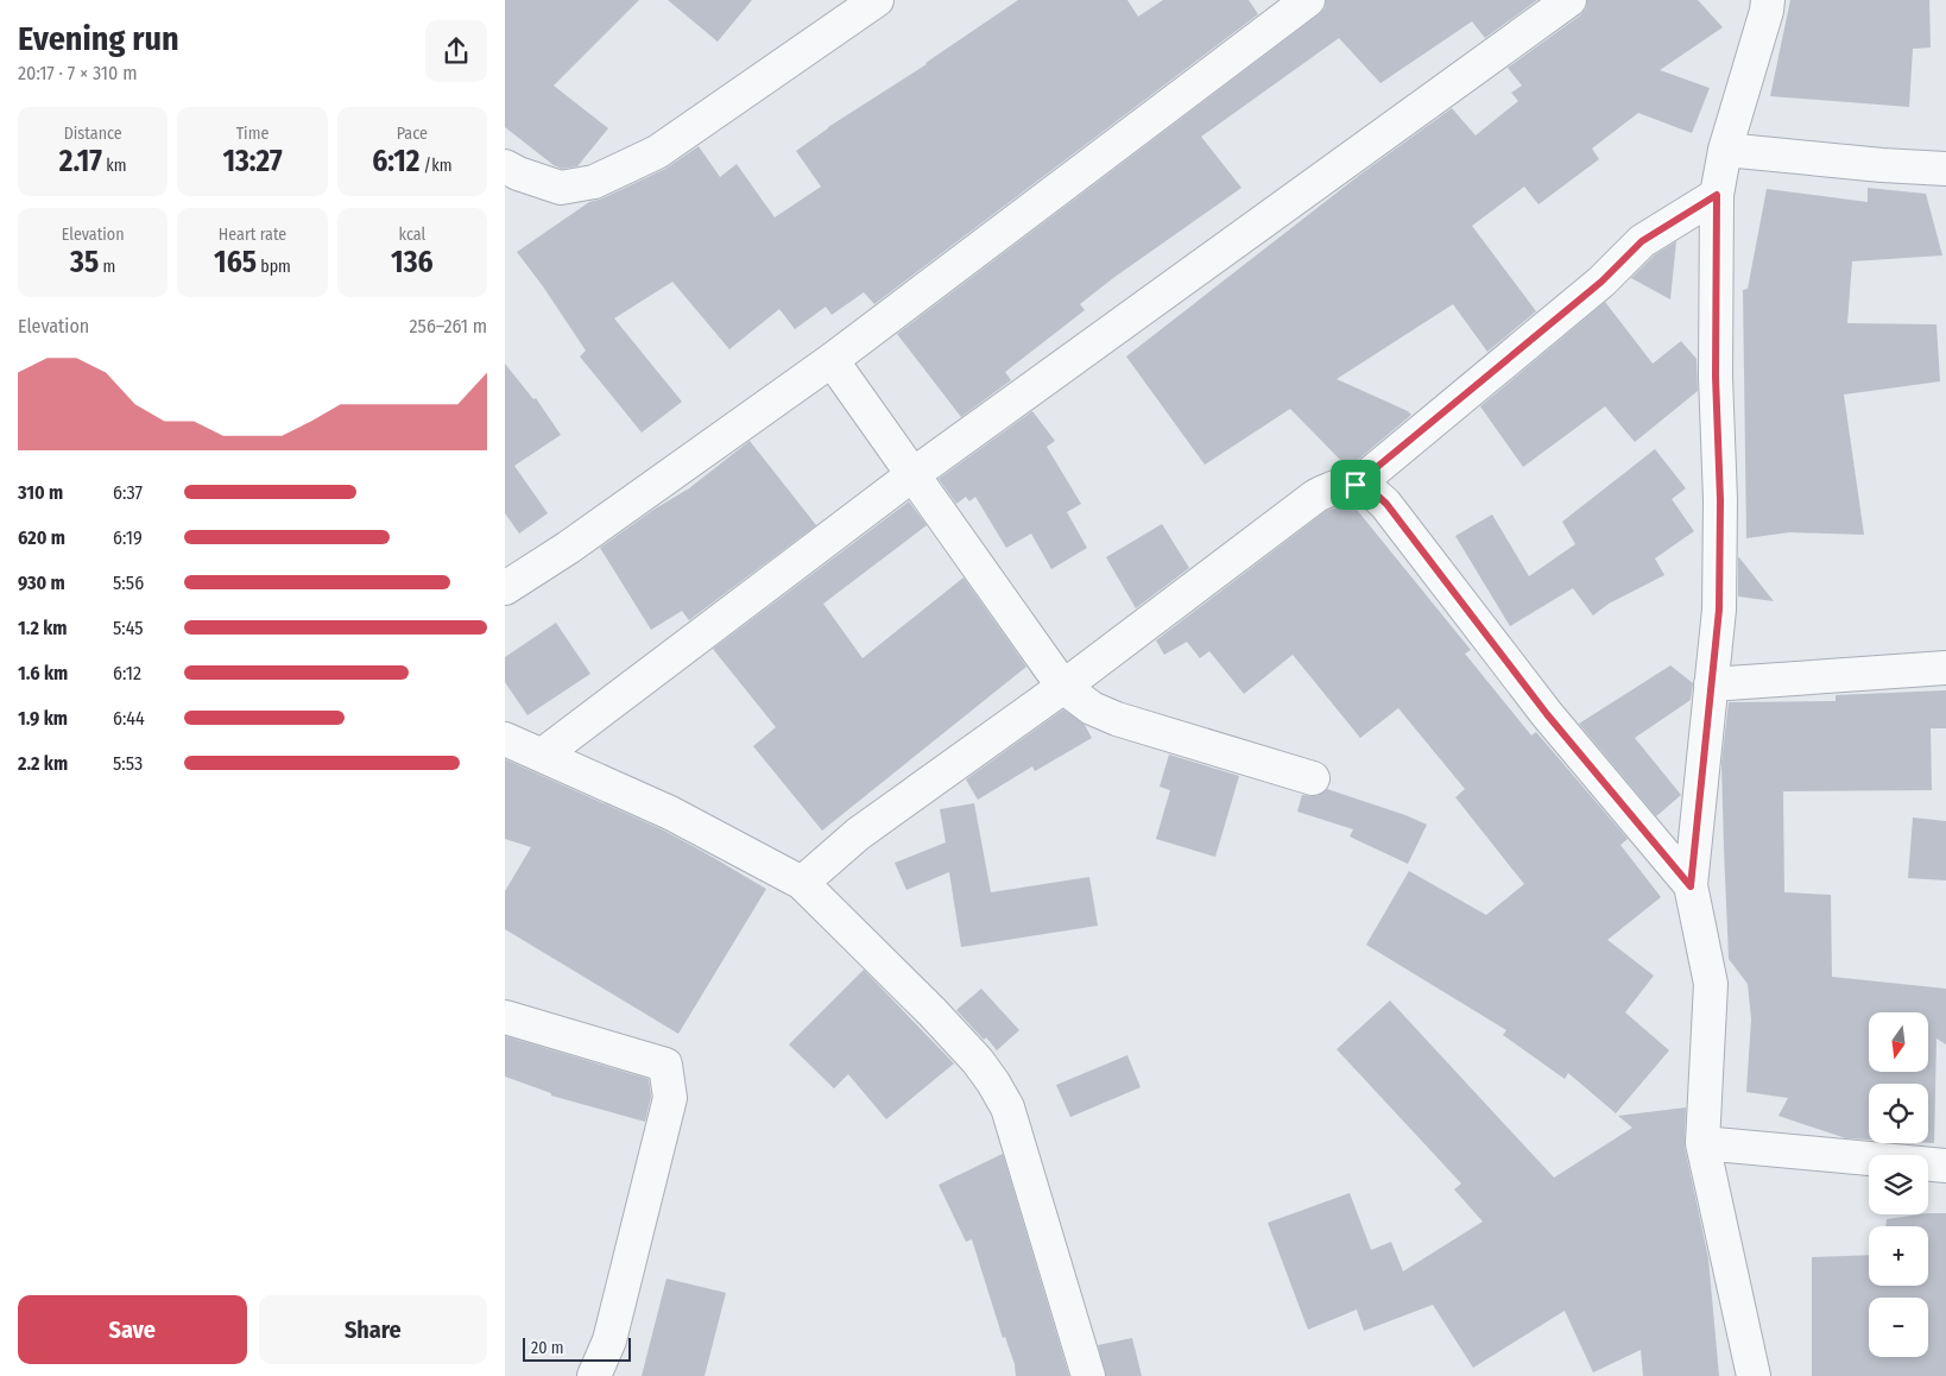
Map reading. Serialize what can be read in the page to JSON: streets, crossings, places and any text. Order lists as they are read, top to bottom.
{
  "scale_bar": "20 m",
  "north": "bottom",
  "page": {
    "heading": ["Evening run", "20:17 · 7 × 310 m"],
    "stats": [
      ["Distance", "2.17 km"],
      ["Time", "13:27"],
      ["Pace", "6:12 /km"],
      ["Elevation", "35 m"],
      ["Heart rate", "165 bpm"],
      ["kcal", "136"]
    ],
    "chart": ["Elevation", "256–261 m"],
    "list": [
      {
        "name": "310 m",
        "note": "6:37"
      },
      {
        "name": "620 m",
        "note": "6:19"
      },
      {
        "name": "930 m",
        "note": "5:56"
      },
      {
        "name": "1.2 km",
        "note": "5:45"
      },
      {
        "name": "1.6 km",
        "note": "6:12"
      },
      {
        "name": "1.9 km",
        "note": "6:44"
      },
      {
        "name": "2.2 km",
        "note": "5:53"
      }
    ],
    "map_buttons": ["+", "−"],
    "buttons": ["Save", "Share"],
    "scale": "20 m"
  }
}
